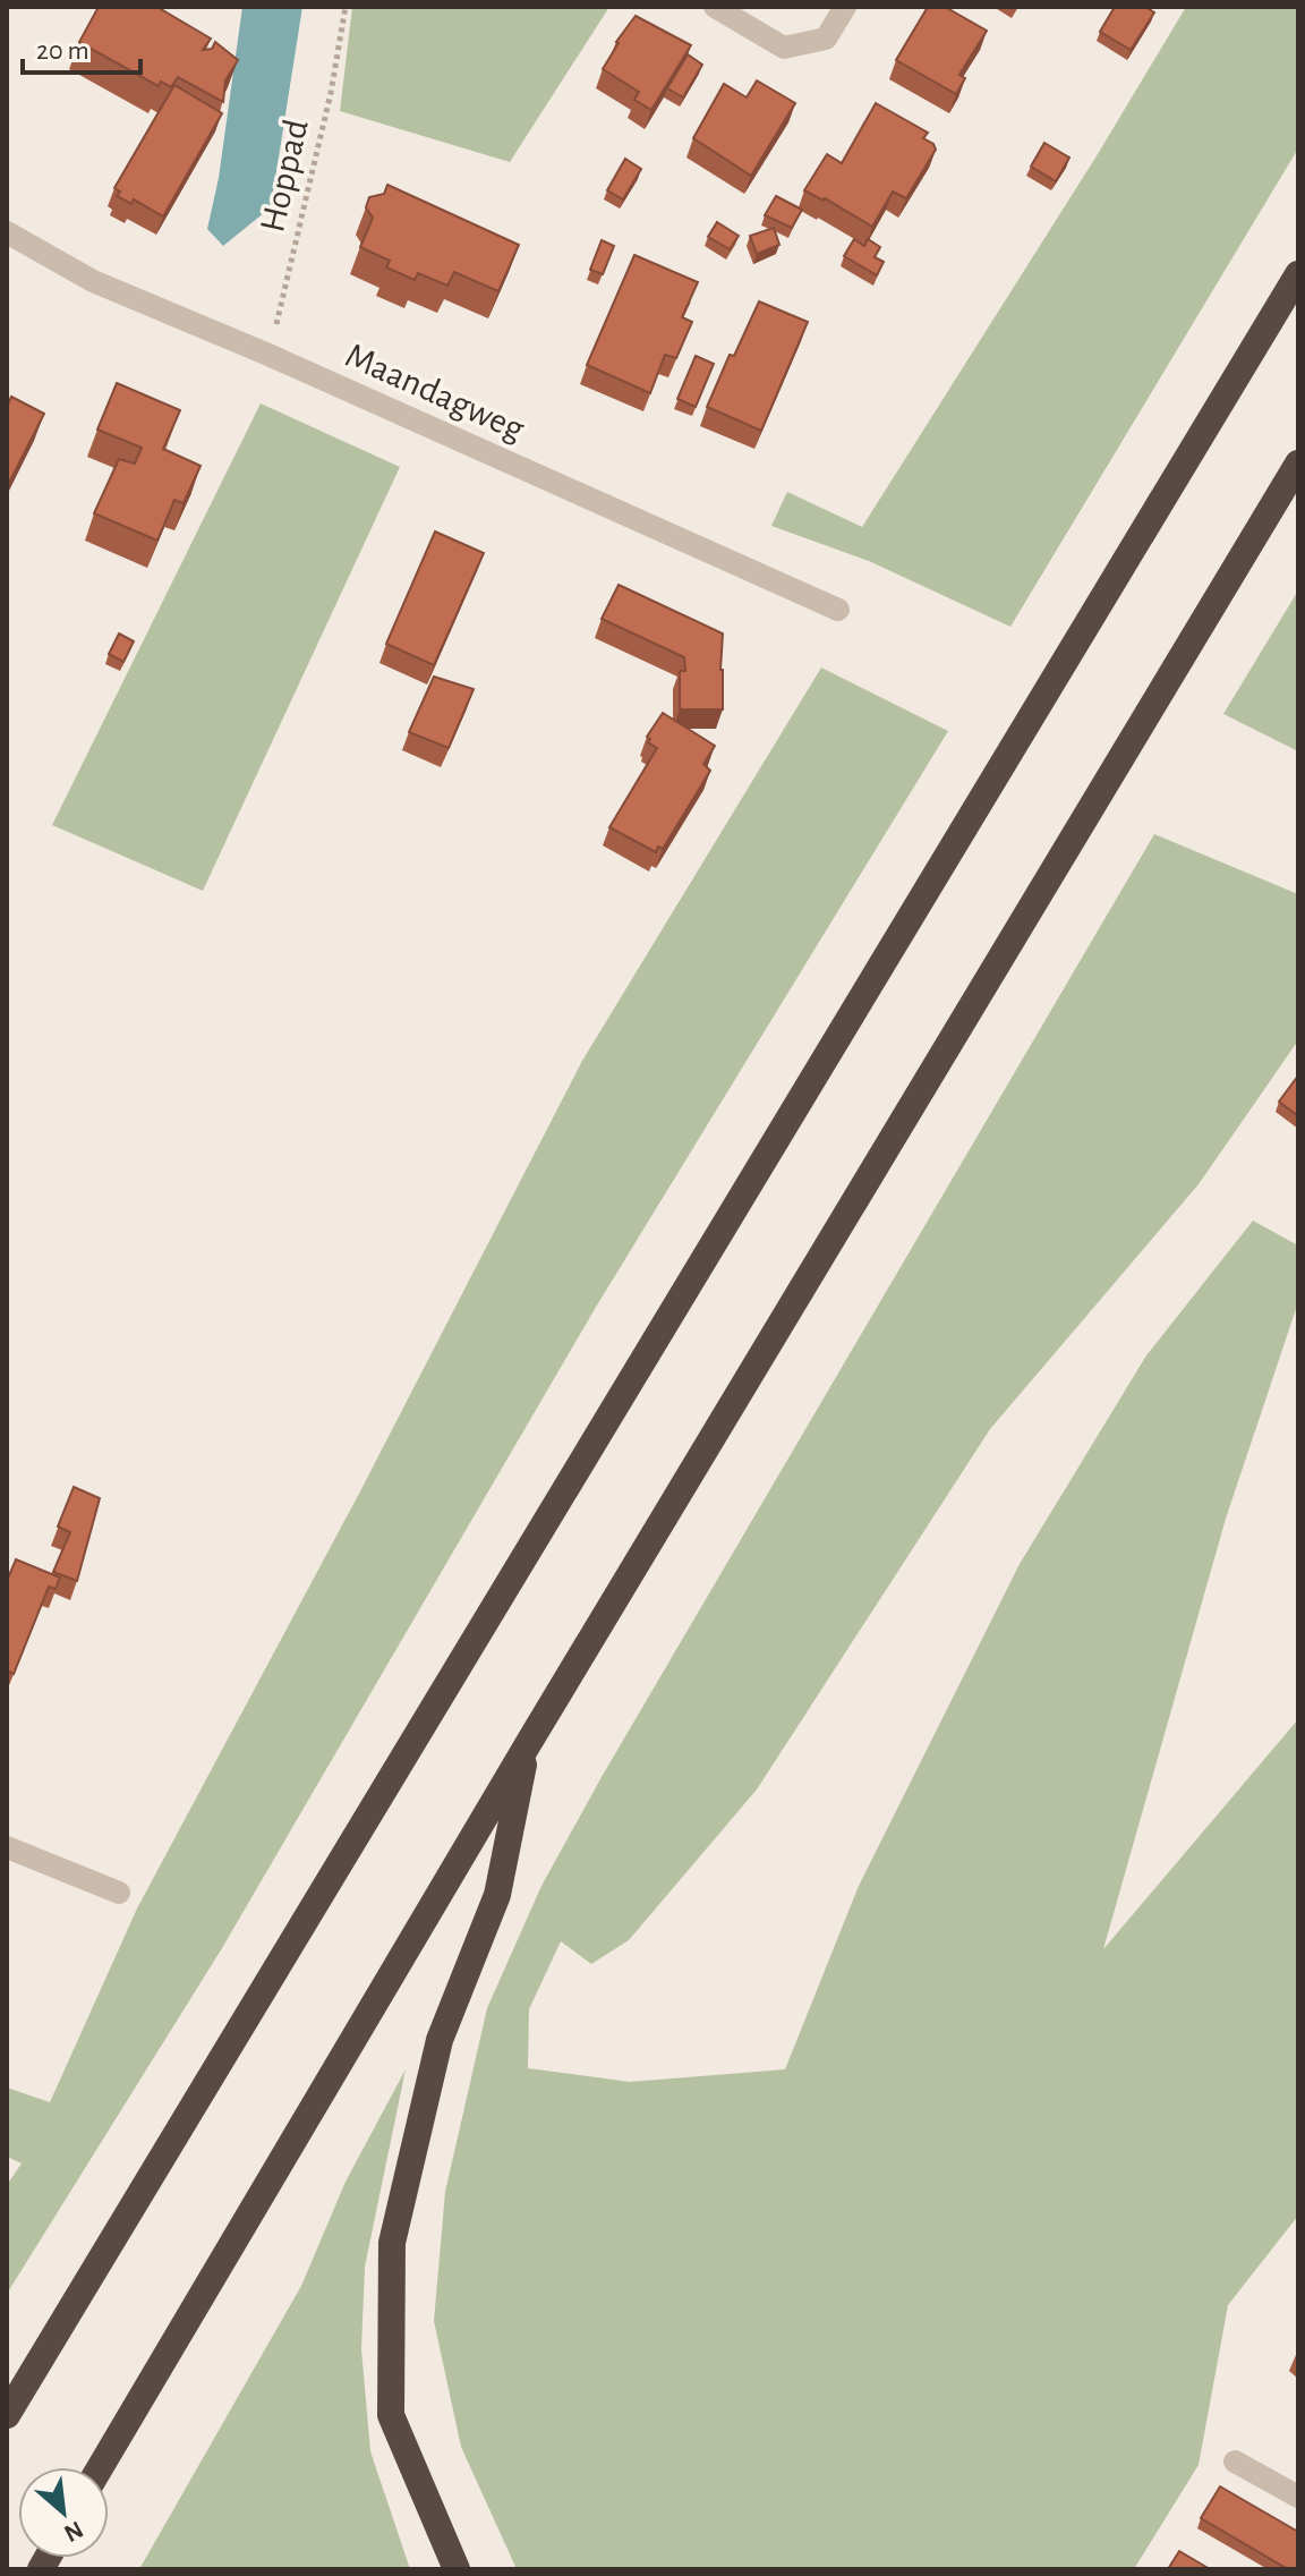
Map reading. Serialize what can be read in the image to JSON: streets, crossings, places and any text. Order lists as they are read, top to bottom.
{
  "streets": {
    "street": ["Maandagweg"],
    "path": ["Hoppad"]
  },
  "crossings": [
    ["Hoppad", "Maandagweg"]
  ],
  "scale_bar": "20 m",
  "north": "bottom right"
}
